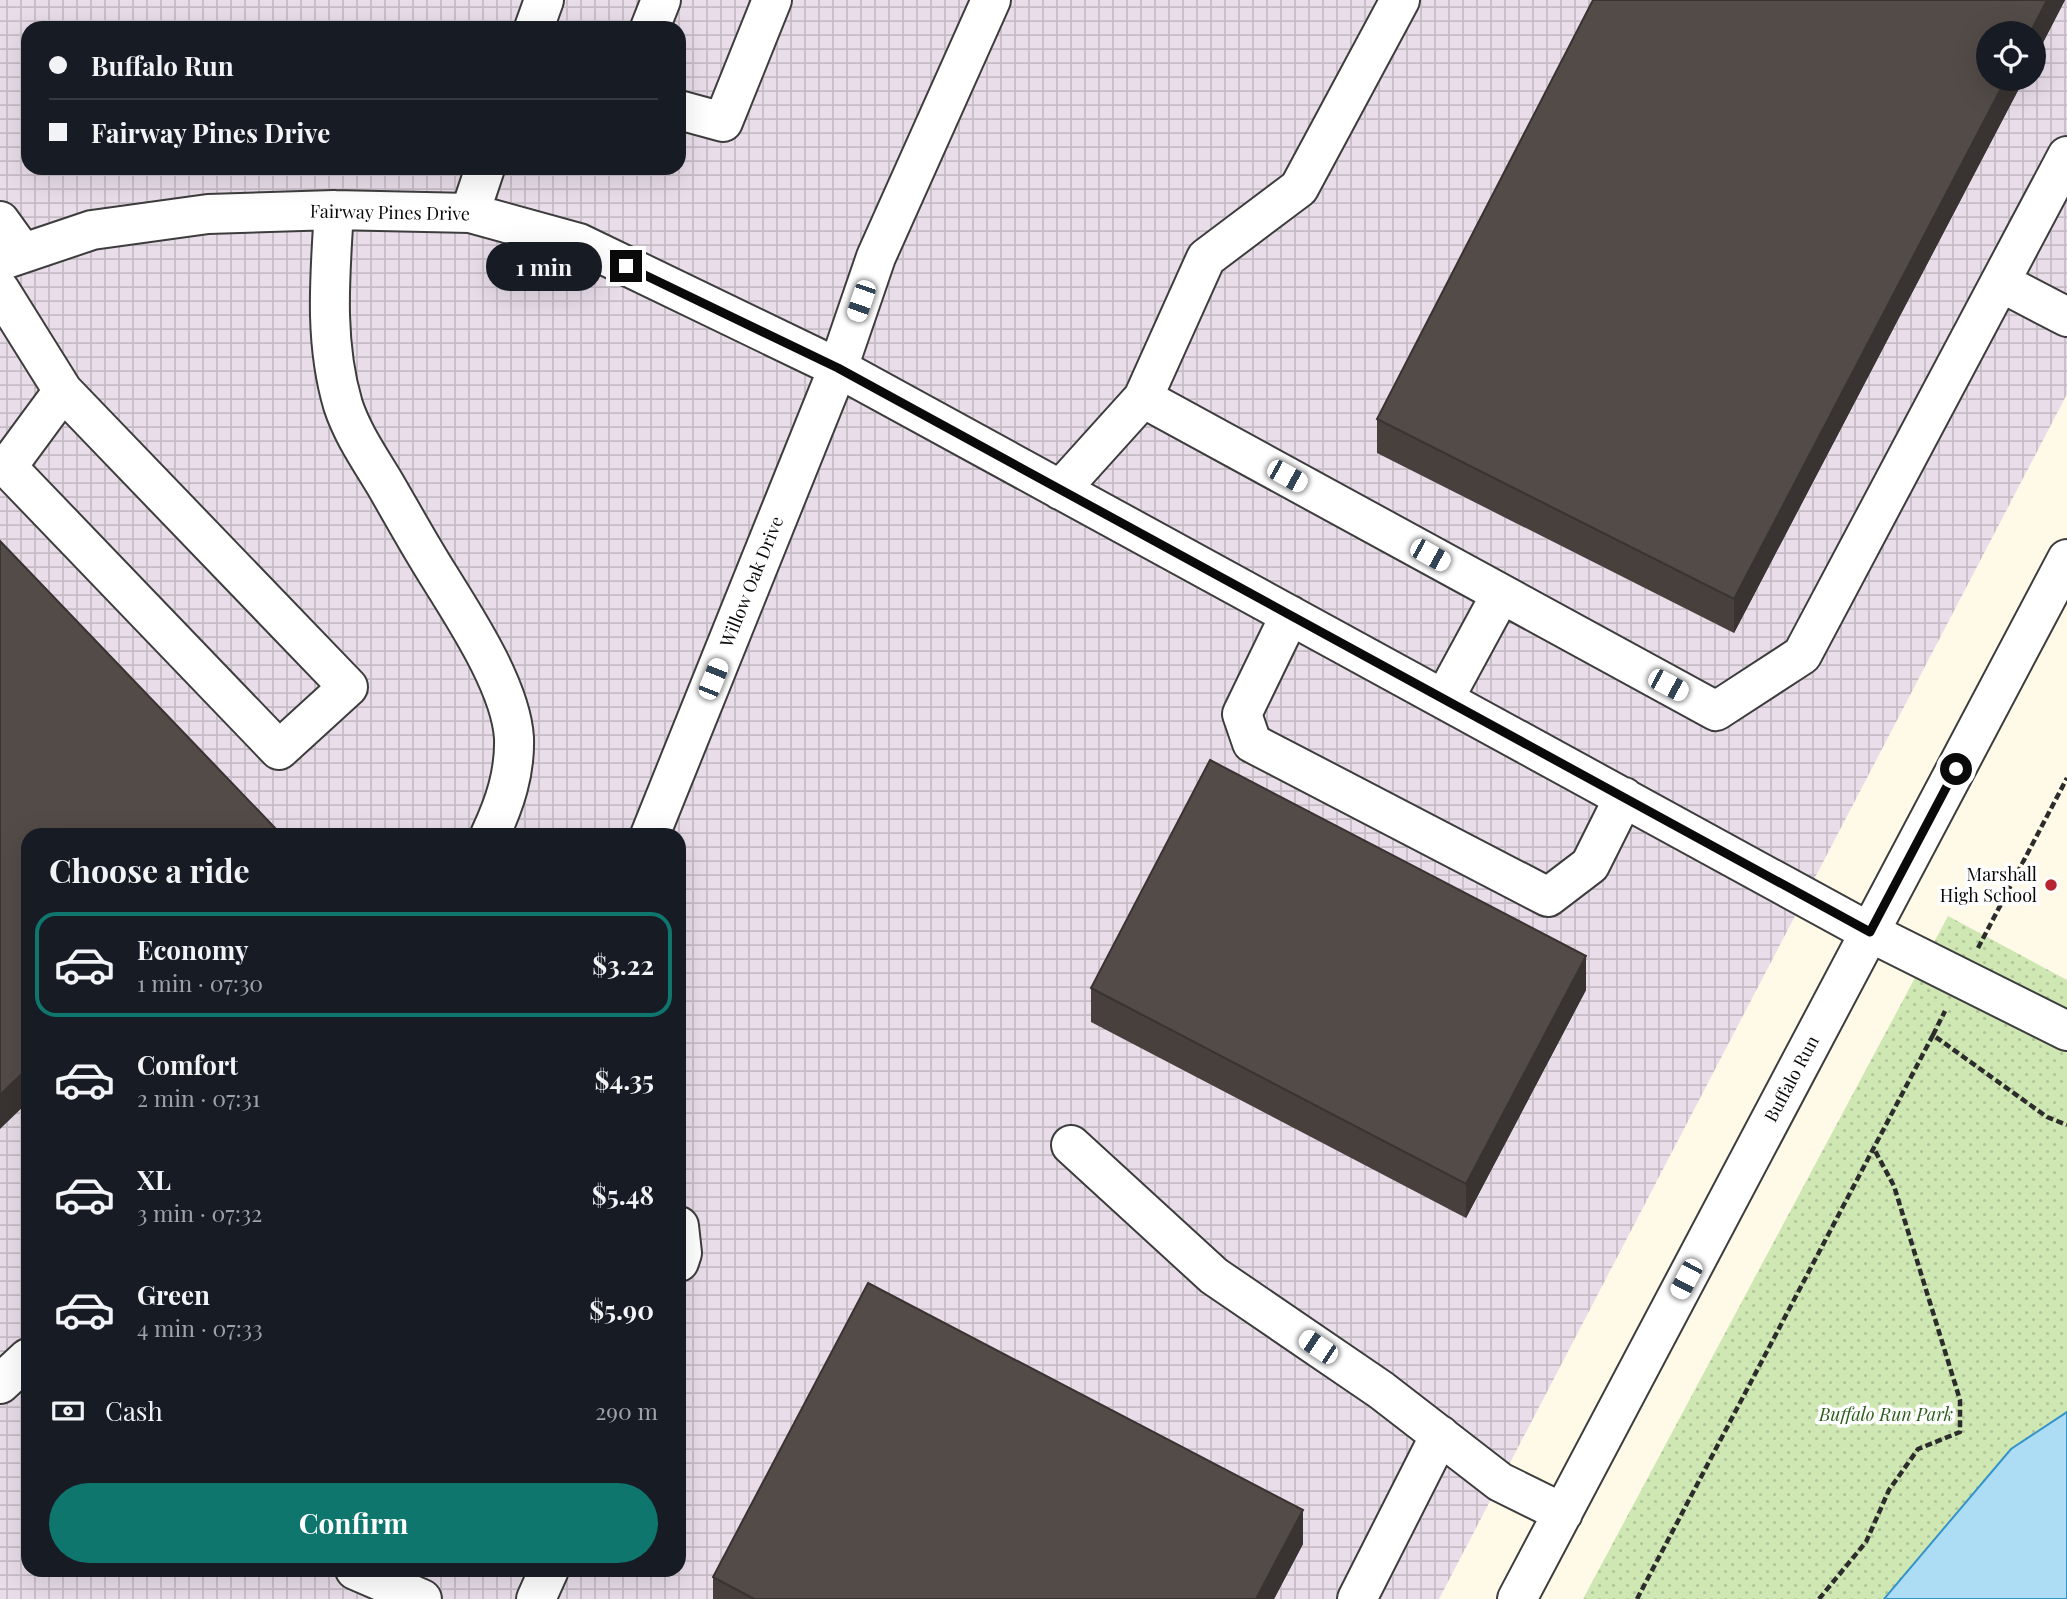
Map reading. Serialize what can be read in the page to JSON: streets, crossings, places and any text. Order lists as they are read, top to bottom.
{
  "streets": {
    "street": ["Fairway Pines Drive", "Willow Oak Drive", "Buffalo Run"]
  },
  "crossings": [
    ["Fairway Pines Drive", "Willow Oak Drive"],
    ["Fairway Pines Drive", "Buffalo Run"]
  ],
  "parks": ["Buffalo Run Park"],
  "places": ["Marshall High School"],
  "page": {
    "banner": ["Buffalo Run", "Fairway Pines Drive"],
    "bubble": "1 min",
    "heading": "Choose a ride",
    "list": [
      {
        "name": "Economy",
        "note": "1 min · 07:30",
        "value": "$3.22"
      },
      {
        "name": "Comfort",
        "note": "2 min · 07:31",
        "value": "$4.35"
      },
      {
        "name": "XL",
        "note": "3 min · 07:32",
        "value": "$5.48"
      },
      {
        "name": "Green",
        "note": "4 min · 07:33",
        "value": "$5.90"
      }
    ],
    "pay": ["Cash", "290 m"],
    "buttons": "Confirm"
  }
}
